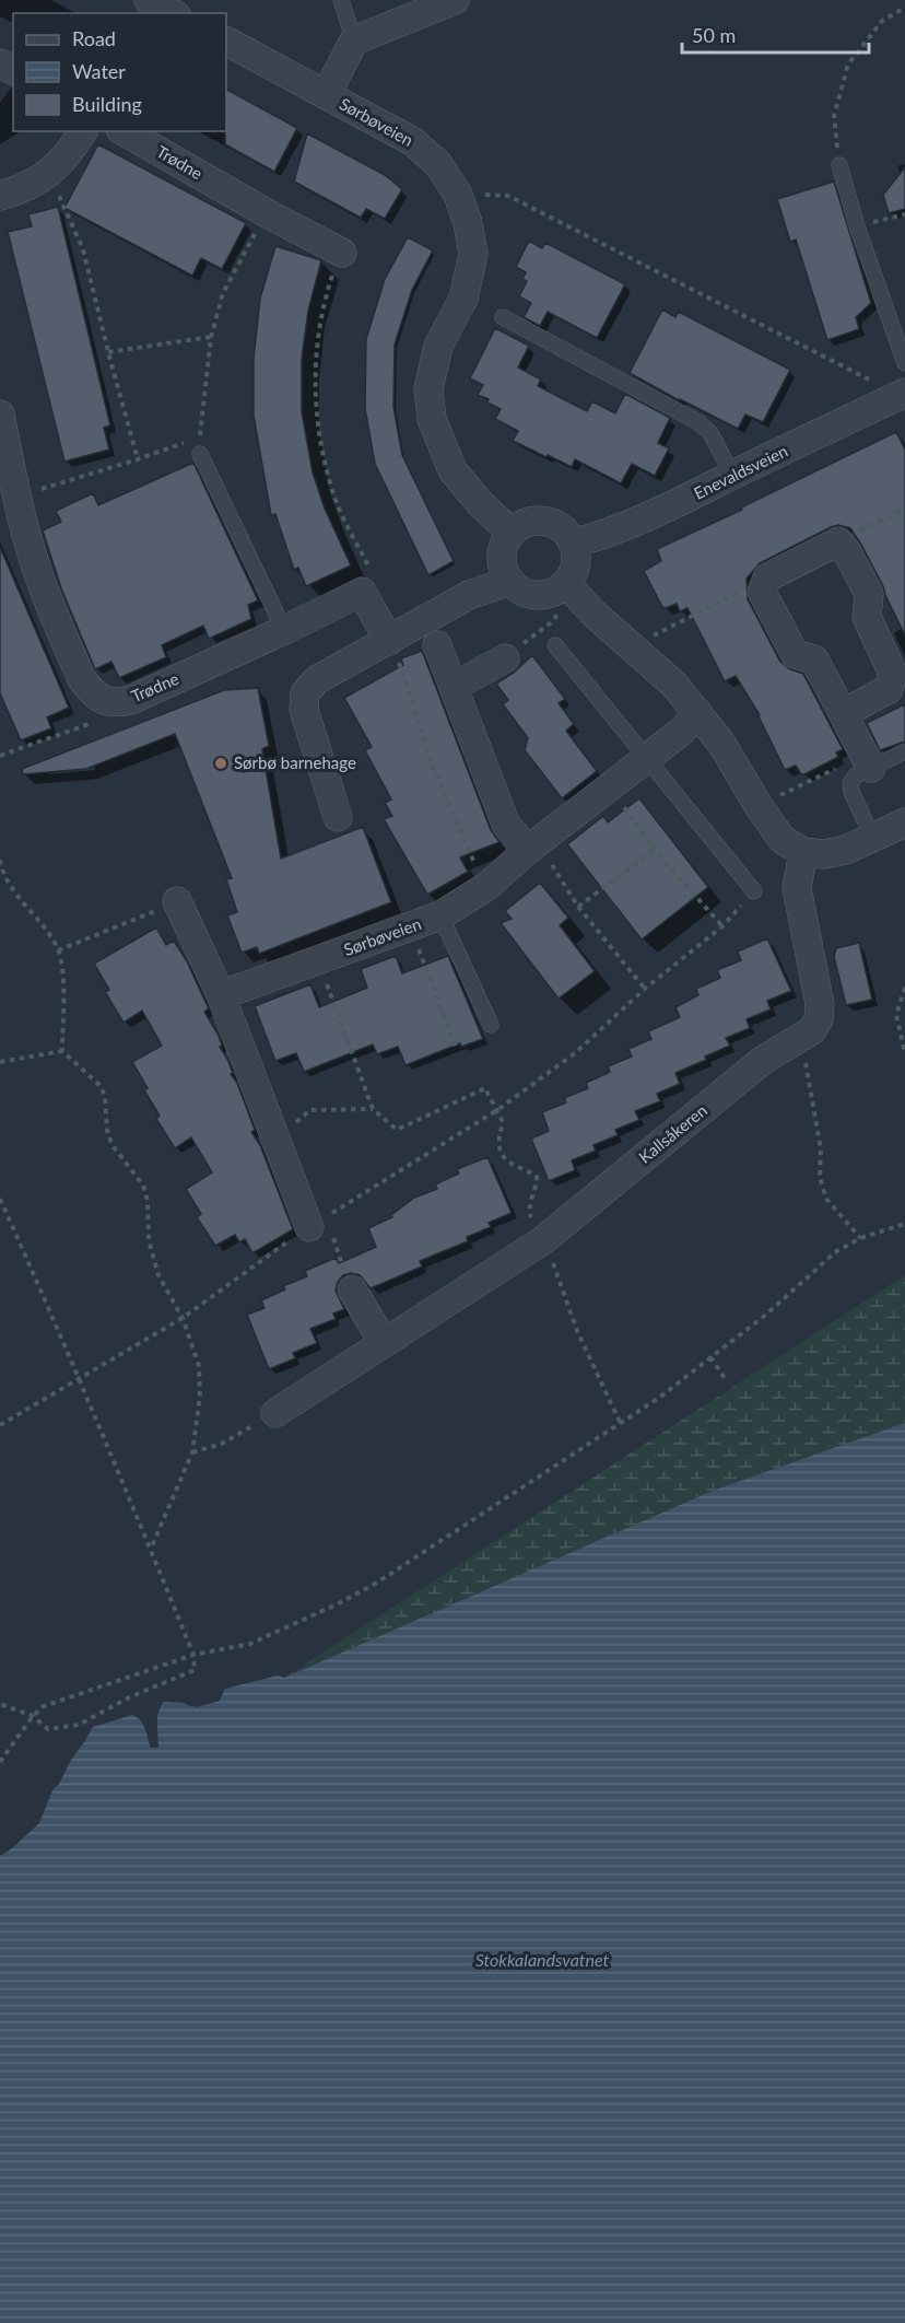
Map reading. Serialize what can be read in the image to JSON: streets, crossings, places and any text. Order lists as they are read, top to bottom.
{
  "streets": {
    "street": [
      "Sørbøveien",
      "Trødne",
      "Enevaldsveien",
      "Kallsåkeren"
    ]
  },
  "crossings": [
    ["Sørbøveien", "Enevaldsveien"]
  ],
  "water": ["Stokkalandsvatnet"],
  "places": ["Sørbø barnehage"],
  "legend": ["Road", "Water", "Building"],
  "scale_bar": "50 m"
}
